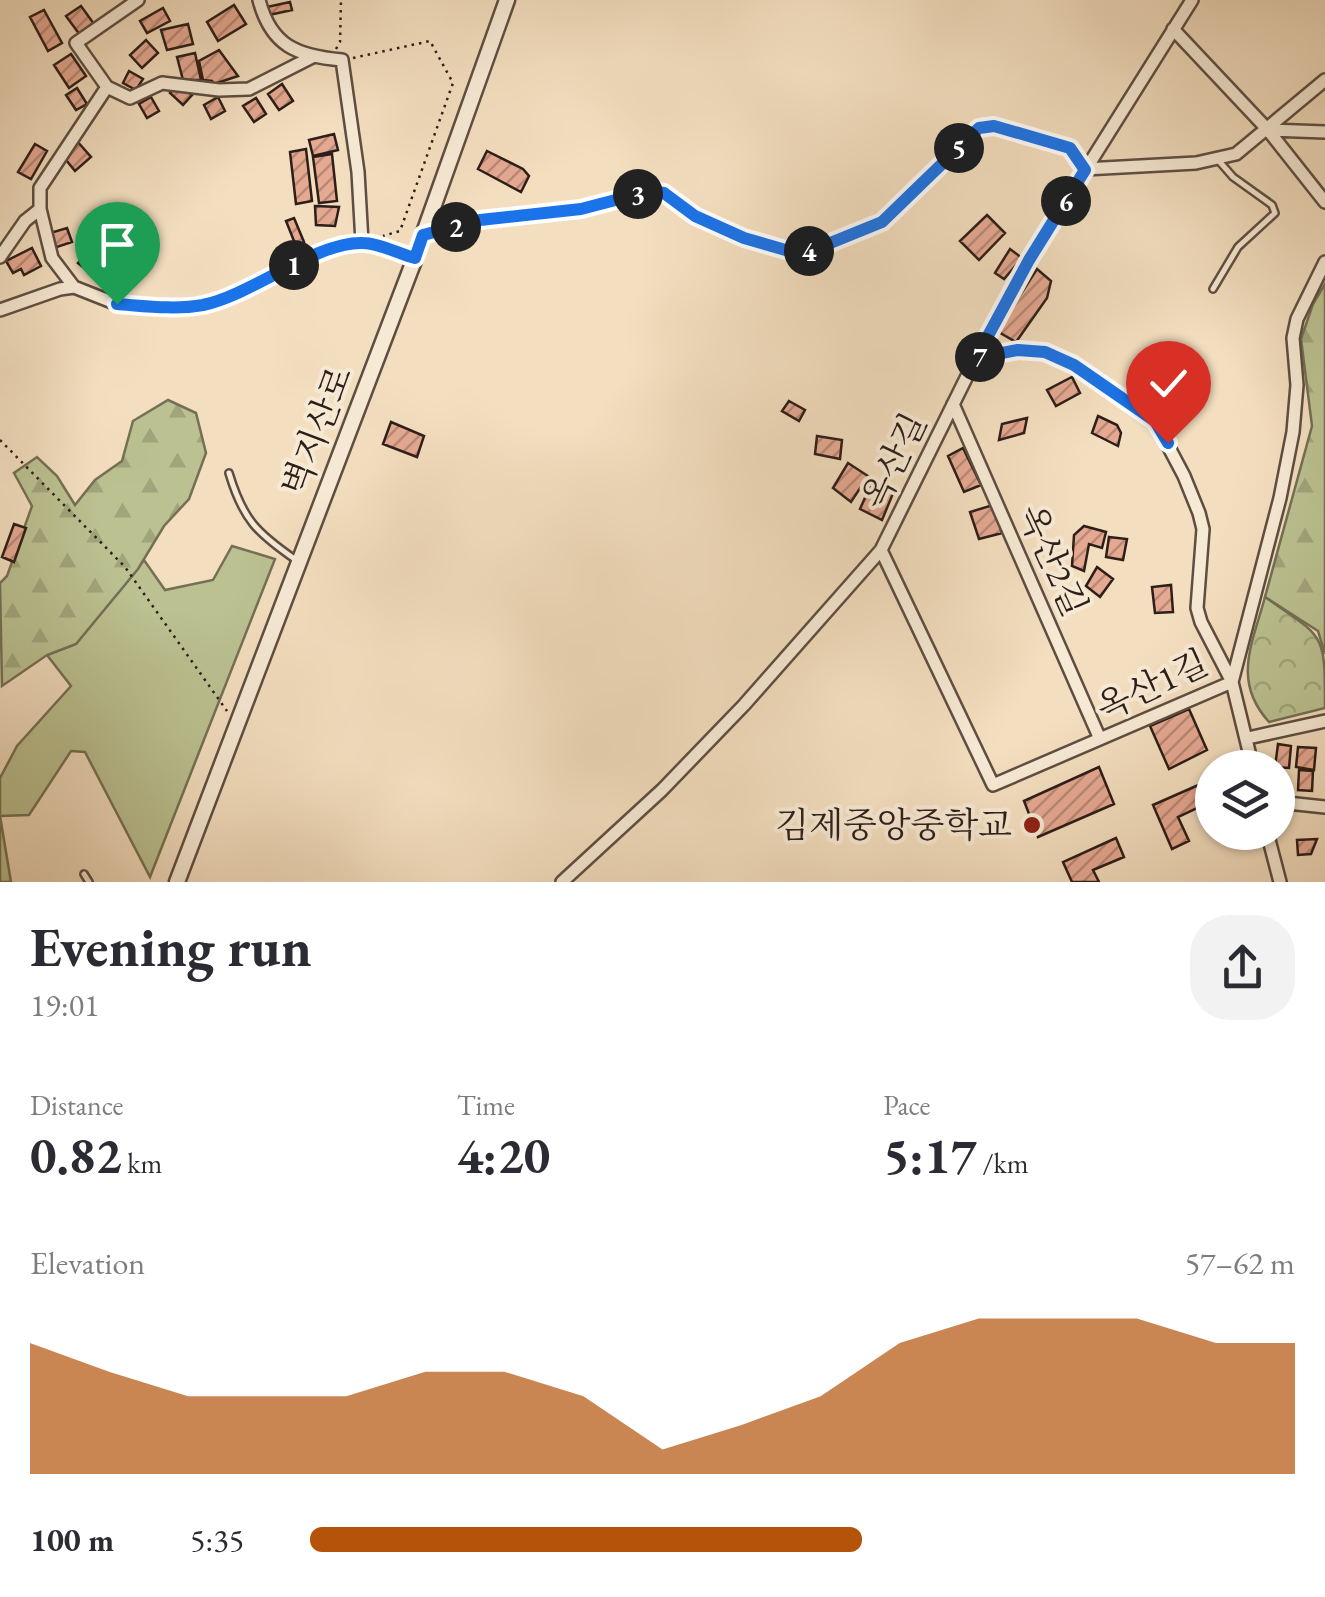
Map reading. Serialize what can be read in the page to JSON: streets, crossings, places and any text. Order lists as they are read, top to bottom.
{
  "streets": {
    "street": [
      "벽지산로",
      "옥산길",
      "옥산2길",
      "옥산1길"
    ]
  },
  "crossings": [
    ["옥산길", "옥산2길"],
    ["옥산길", "옥산1길"],
    ["옥산2길", "옥산1길"]
  ],
  "places": ["김제중앙중학교"],
  "page": {
    "pins": [
      "5",
      "3",
      "6",
      "2",
      "4",
      "1",
      "7"
    ],
    "heading": ["Evening run", "19:01"],
    "stats": [
      ["Distance", "0.82 km"],
      ["Time", "4:20"],
      ["Pace", "5:17 /km"]
    ],
    "chart": ["Elevation", "57–62 m"],
    "list": [
      {
        "name": "100 m",
        "note": "5:35"
      }
    ]
  }
}
